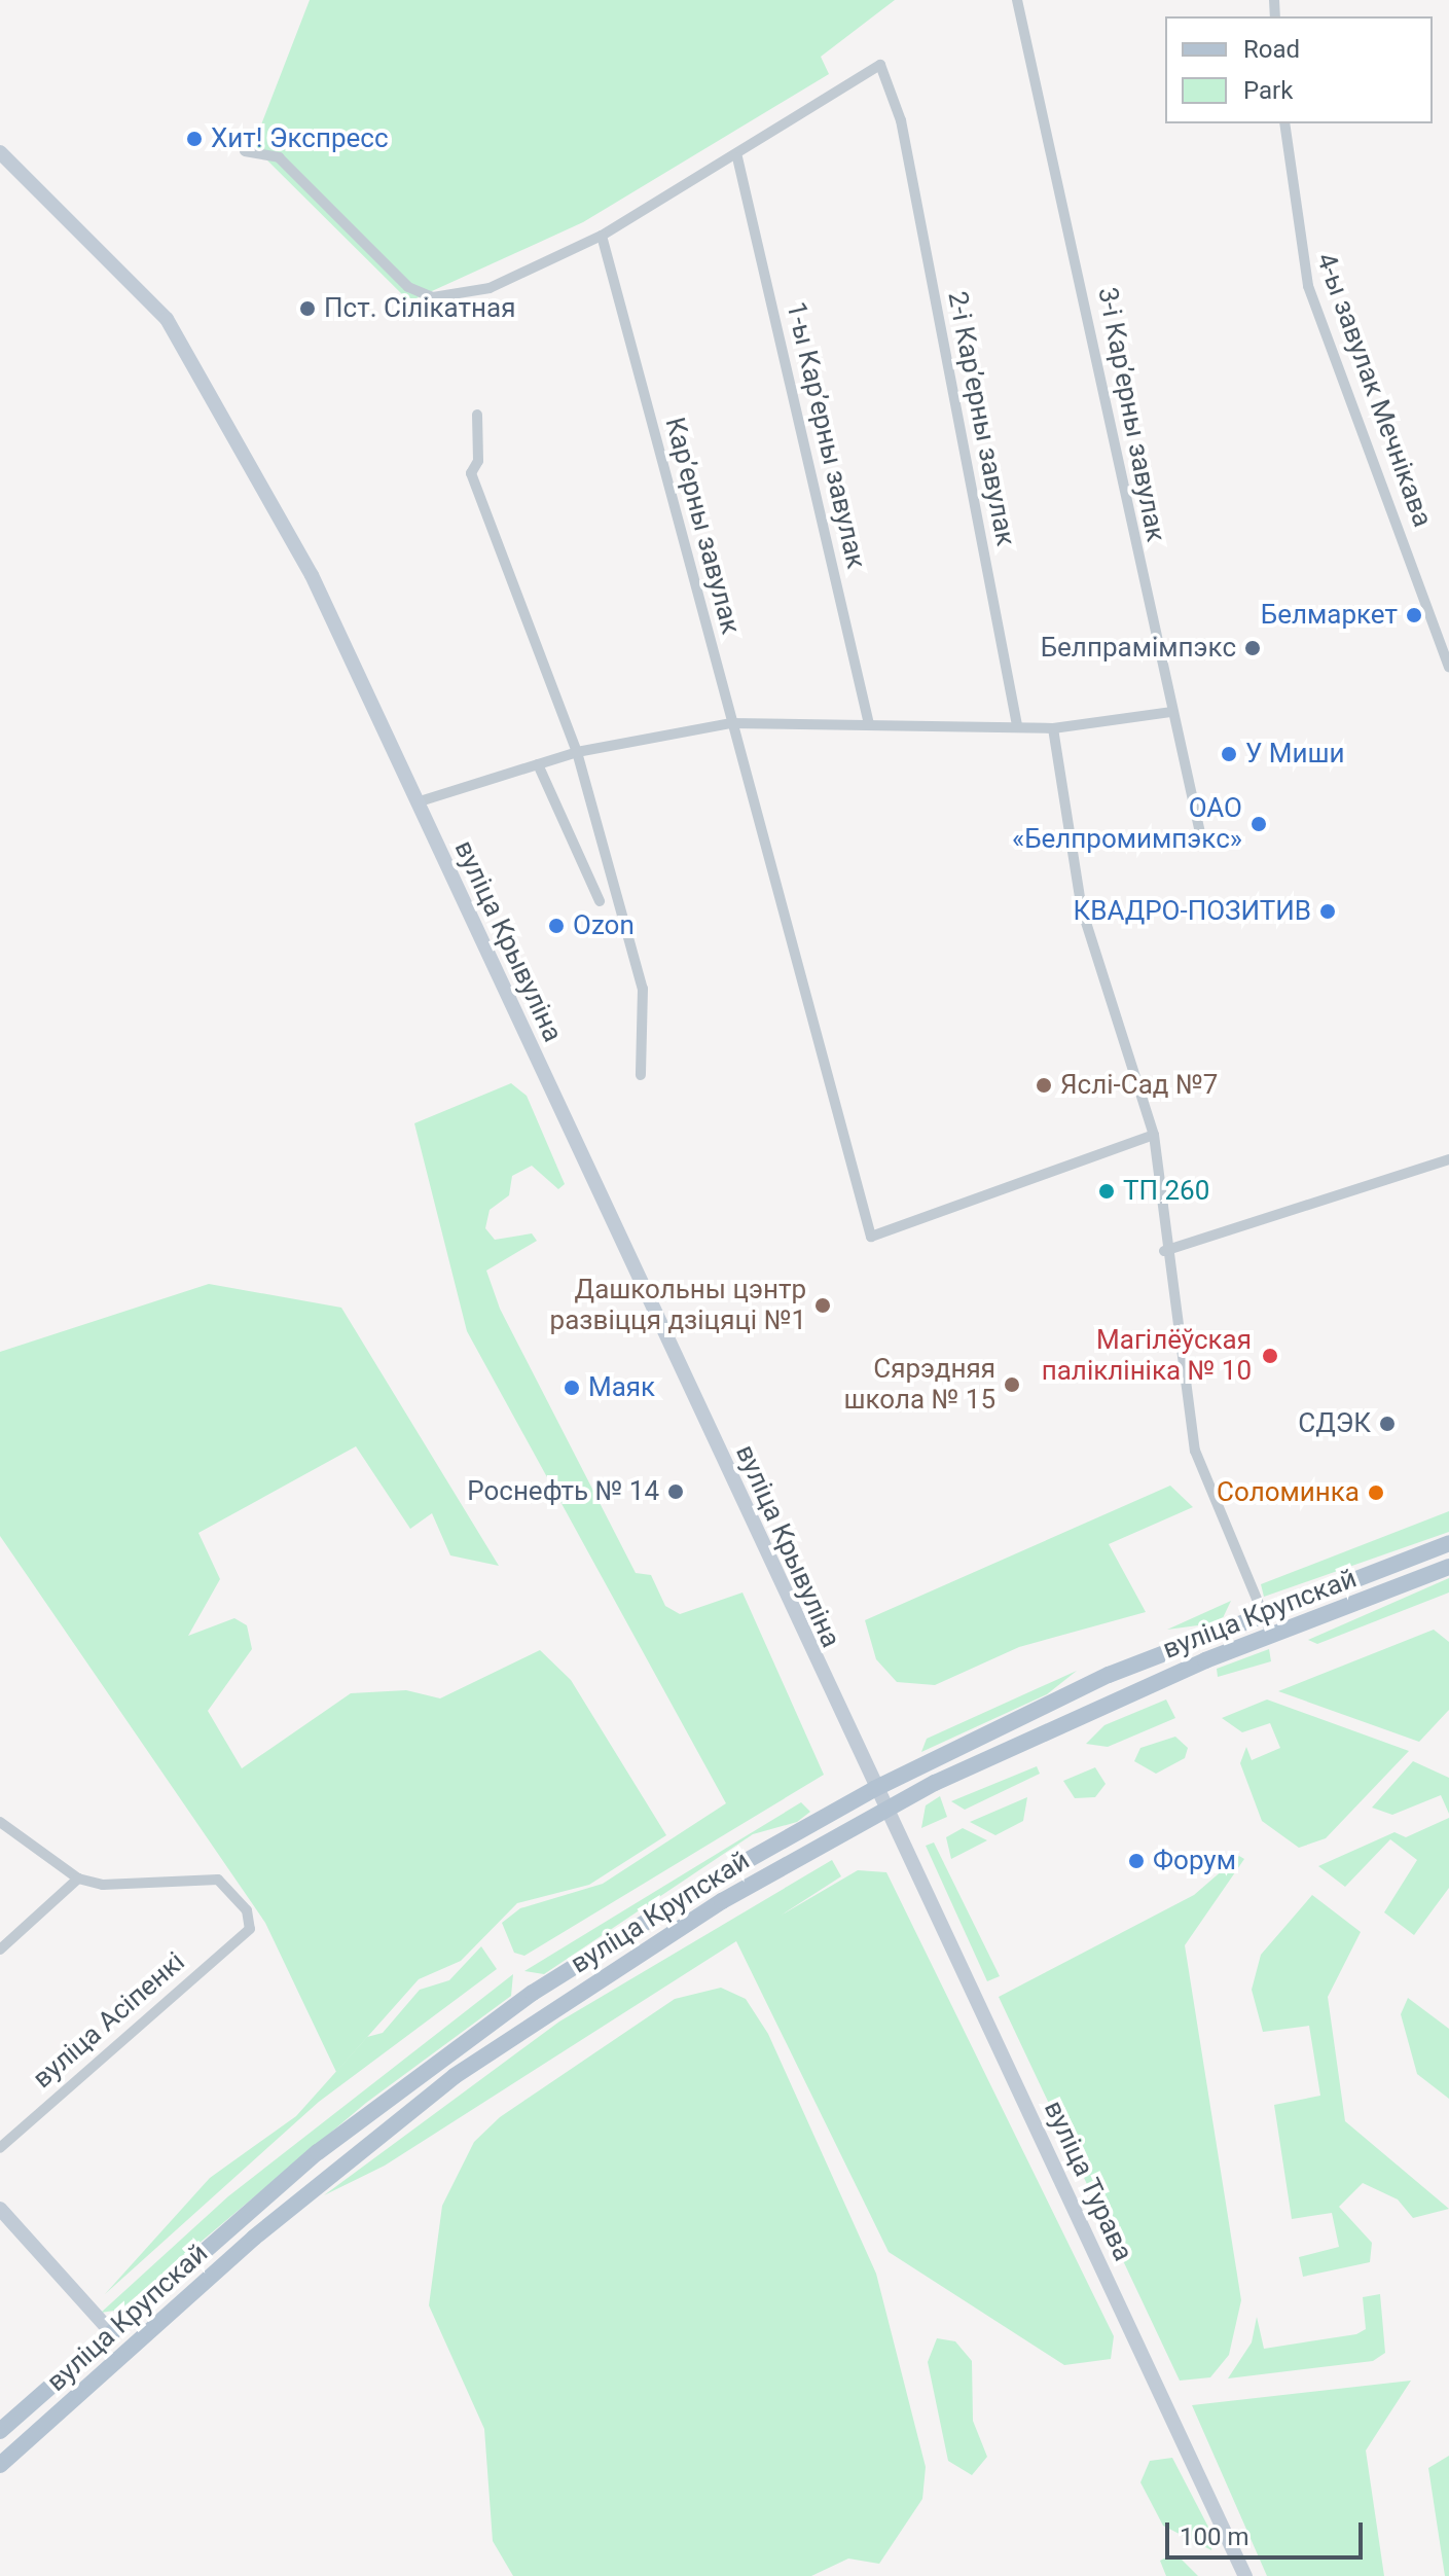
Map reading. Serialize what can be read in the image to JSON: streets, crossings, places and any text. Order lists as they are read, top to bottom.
{
  "streets": {
    "main road": ["вуліца Крывуліна", "вуліца Крупскай", "вуліца Турава"],
    "street": [
      "4-ы завулак Мечнікава",
      "3-і Карʼерны завулак",
      "2-і Карʼерны завулак",
      "1-ы Карʼерны завулак",
      "Карʼерны завулак",
      "вуліца Асіпенкі"
    ]
  },
  "crossings": [
    ["2-і Карʼерны завулак", "1-ы Карʼерны завулак"],
    ["вуліца Крывуліна", "вуліца Крупскай"],
    ["вуліца Крывуліна", "вуліца Турава"],
    ["вуліца Крупскай", "вуліца Турава"]
  ],
  "places": [
    "Хит! Экспресс",
    "Пст. Сілікатная",
    "Белмаркет",
    "Белпрамімпэкс",
    "У Миши",
    "ОАО «Белпромимпэкс»",
    "КВАДРО-ПОЗИТИВ",
    "Ozon",
    "Яслі-Сад №7",
    "ТП 260",
    "Дашкольны цэнтр развіцця дзіцяці №1",
    "Магілёўская паліклініка № 10",
    "Сярэдняя школа № 15",
    "Маяк",
    "СДЭК",
    "Роснефть № 14",
    "Соломинка",
    "Форум"
  ],
  "legend": ["Road", "Park"],
  "scale_bar": "100 m"
}
